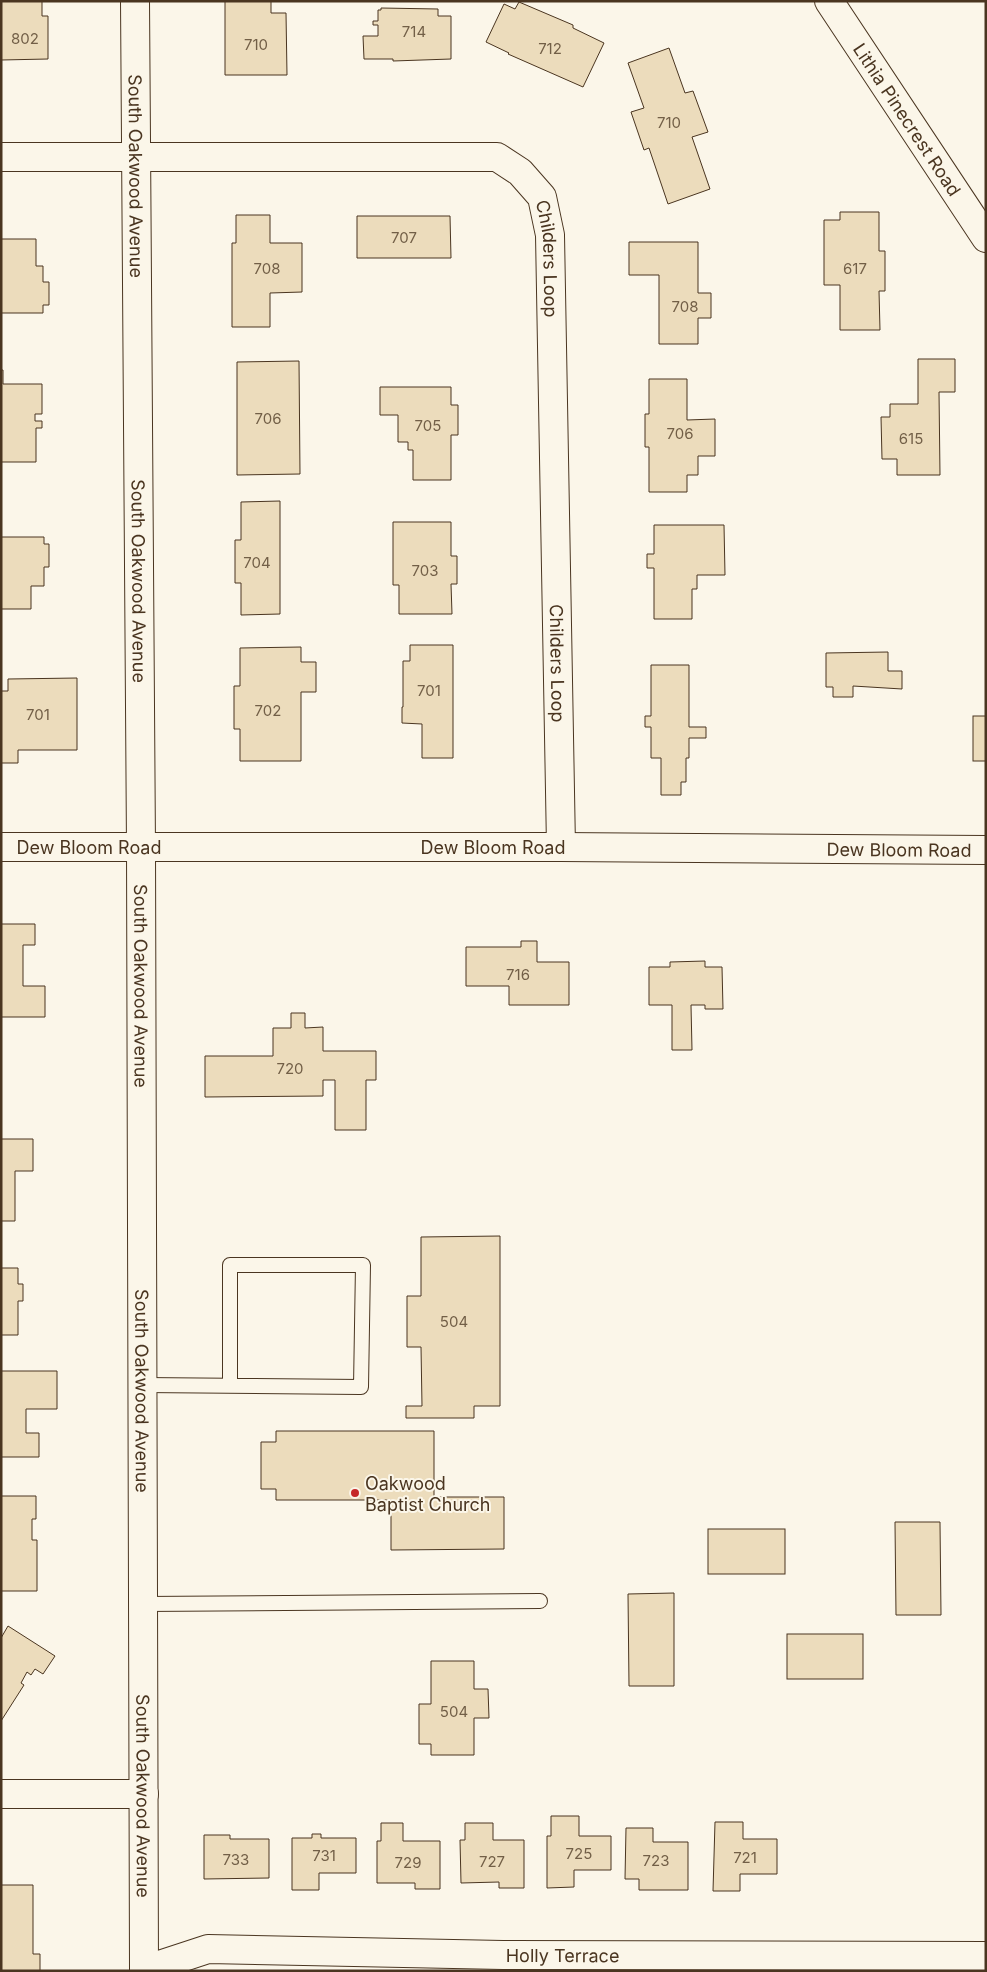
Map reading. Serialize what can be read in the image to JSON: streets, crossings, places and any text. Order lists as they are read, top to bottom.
{
  "streets": {
    "street": [
      "Lithia Pinecrest Road",
      "South Oakwood Avenue",
      "Childers Loop",
      "Dew Bloom Road",
      "Holly Terrace"
    ]
  },
  "crossings": [
    ["South Oakwood Avenue", "Childers Loop"],
    ["South Oakwood Avenue", "Dew Bloom Road"],
    ["South Oakwood Avenue", "Holly Terrace"],
    ["Childers Loop", "Dew Bloom Road"]
  ],
  "places": ["Oakwood Baptist Church"],
  "house_numbers": [
    "714",
    "802",
    "710",
    "712",
    "710",
    "707",
    "708",
    "617",
    "708",
    "706",
    "705",
    "706",
    "615",
    "704",
    "703",
    "701",
    "702",
    "701",
    "716",
    "720",
    "504",
    "504",
    "725",
    "731",
    "721",
    "733",
    "723",
    "727",
    "729"
  ]
}
